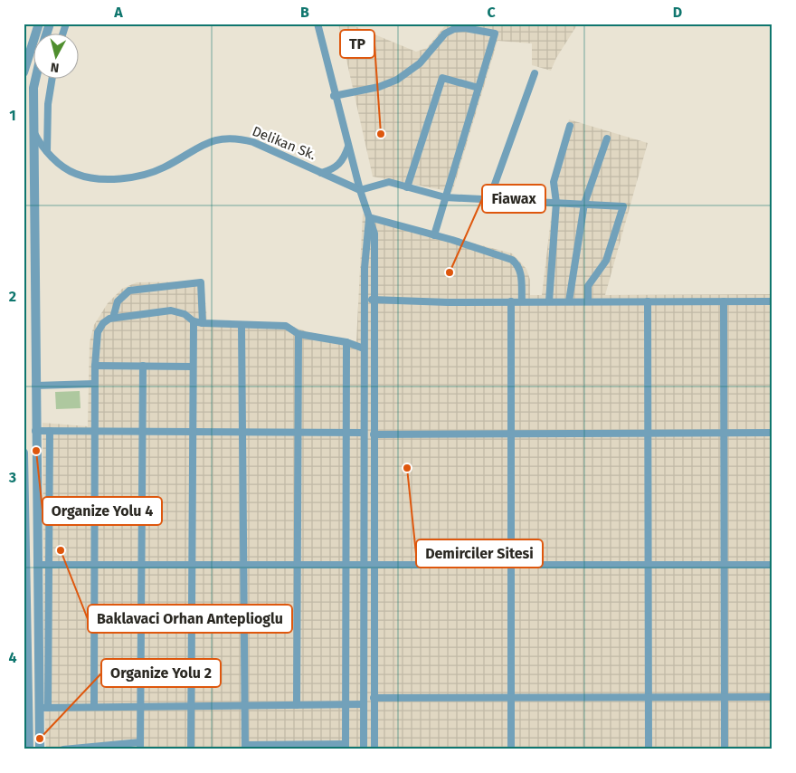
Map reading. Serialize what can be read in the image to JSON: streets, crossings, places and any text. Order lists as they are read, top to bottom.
{
  "streets": {
    "street": ["Delikan Sk."]
  },
  "places": [
    "TP",
    "Fiawax",
    "Organize Yolu 4",
    "Demirciler Sitesi",
    "Baklavaci Orhan Anteplioglu",
    "Organize Yolu 2"
  ],
  "north": "bottom",
  "grid": {
    "columns": [
      "A",
      "B",
      "C",
      "D"
    ],
    "rows": [
      "1",
      "2",
      "3",
      "4"
    ]
  }
}
